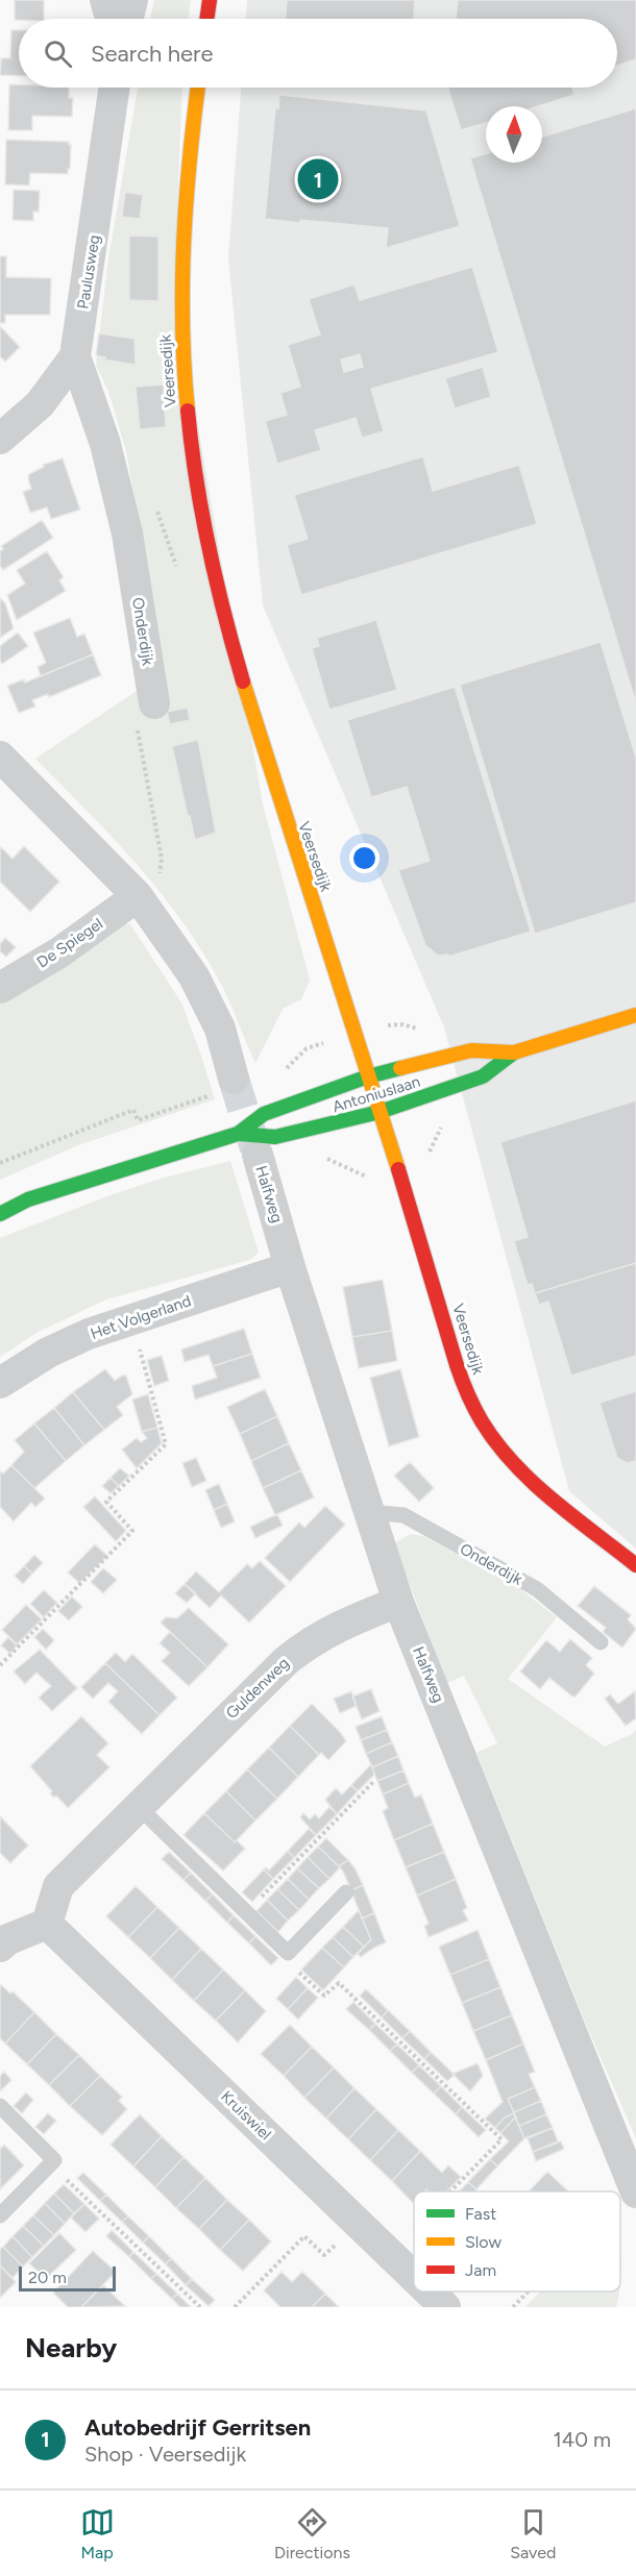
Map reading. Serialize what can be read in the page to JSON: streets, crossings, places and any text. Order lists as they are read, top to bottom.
{
  "streets": {
    "street": [
      "Paulusweg",
      "Veersedijk",
      "Onderdijk",
      "De Spiegel",
      "Antoniuslaan",
      "Halfweg",
      "Het Volgerland",
      "Guldenweg",
      "Kruiswiel"
    ]
  },
  "crossings": [
    ["Paulusweg", "Onderdijk"],
    ["Veersedijk", "Antoniuslaan"],
    ["Onderdijk", "Halfweg"],
    ["Antoniuslaan", "Halfweg"],
    ["Halfweg", "Het Volgerland"],
    ["Halfweg", "Guldenweg"],
    ["Guldenweg", "Kruiswiel"]
  ],
  "legend": ["Fast", "Slow", "Jam"],
  "scale_bar": "20 m",
  "north": "top",
  "page": {
    "search": "Search here",
    "pins": "1",
    "scale": "20 m",
    "heading": "Nearby",
    "list": [
      {
        "mark": "1",
        "name": "Autobedrijf Gerritsen",
        "note": "Shop · Veersedijk",
        "value": "140 m"
      }
    ],
    "nav": ["Map", "Directions", "Saved"]
  }
}
